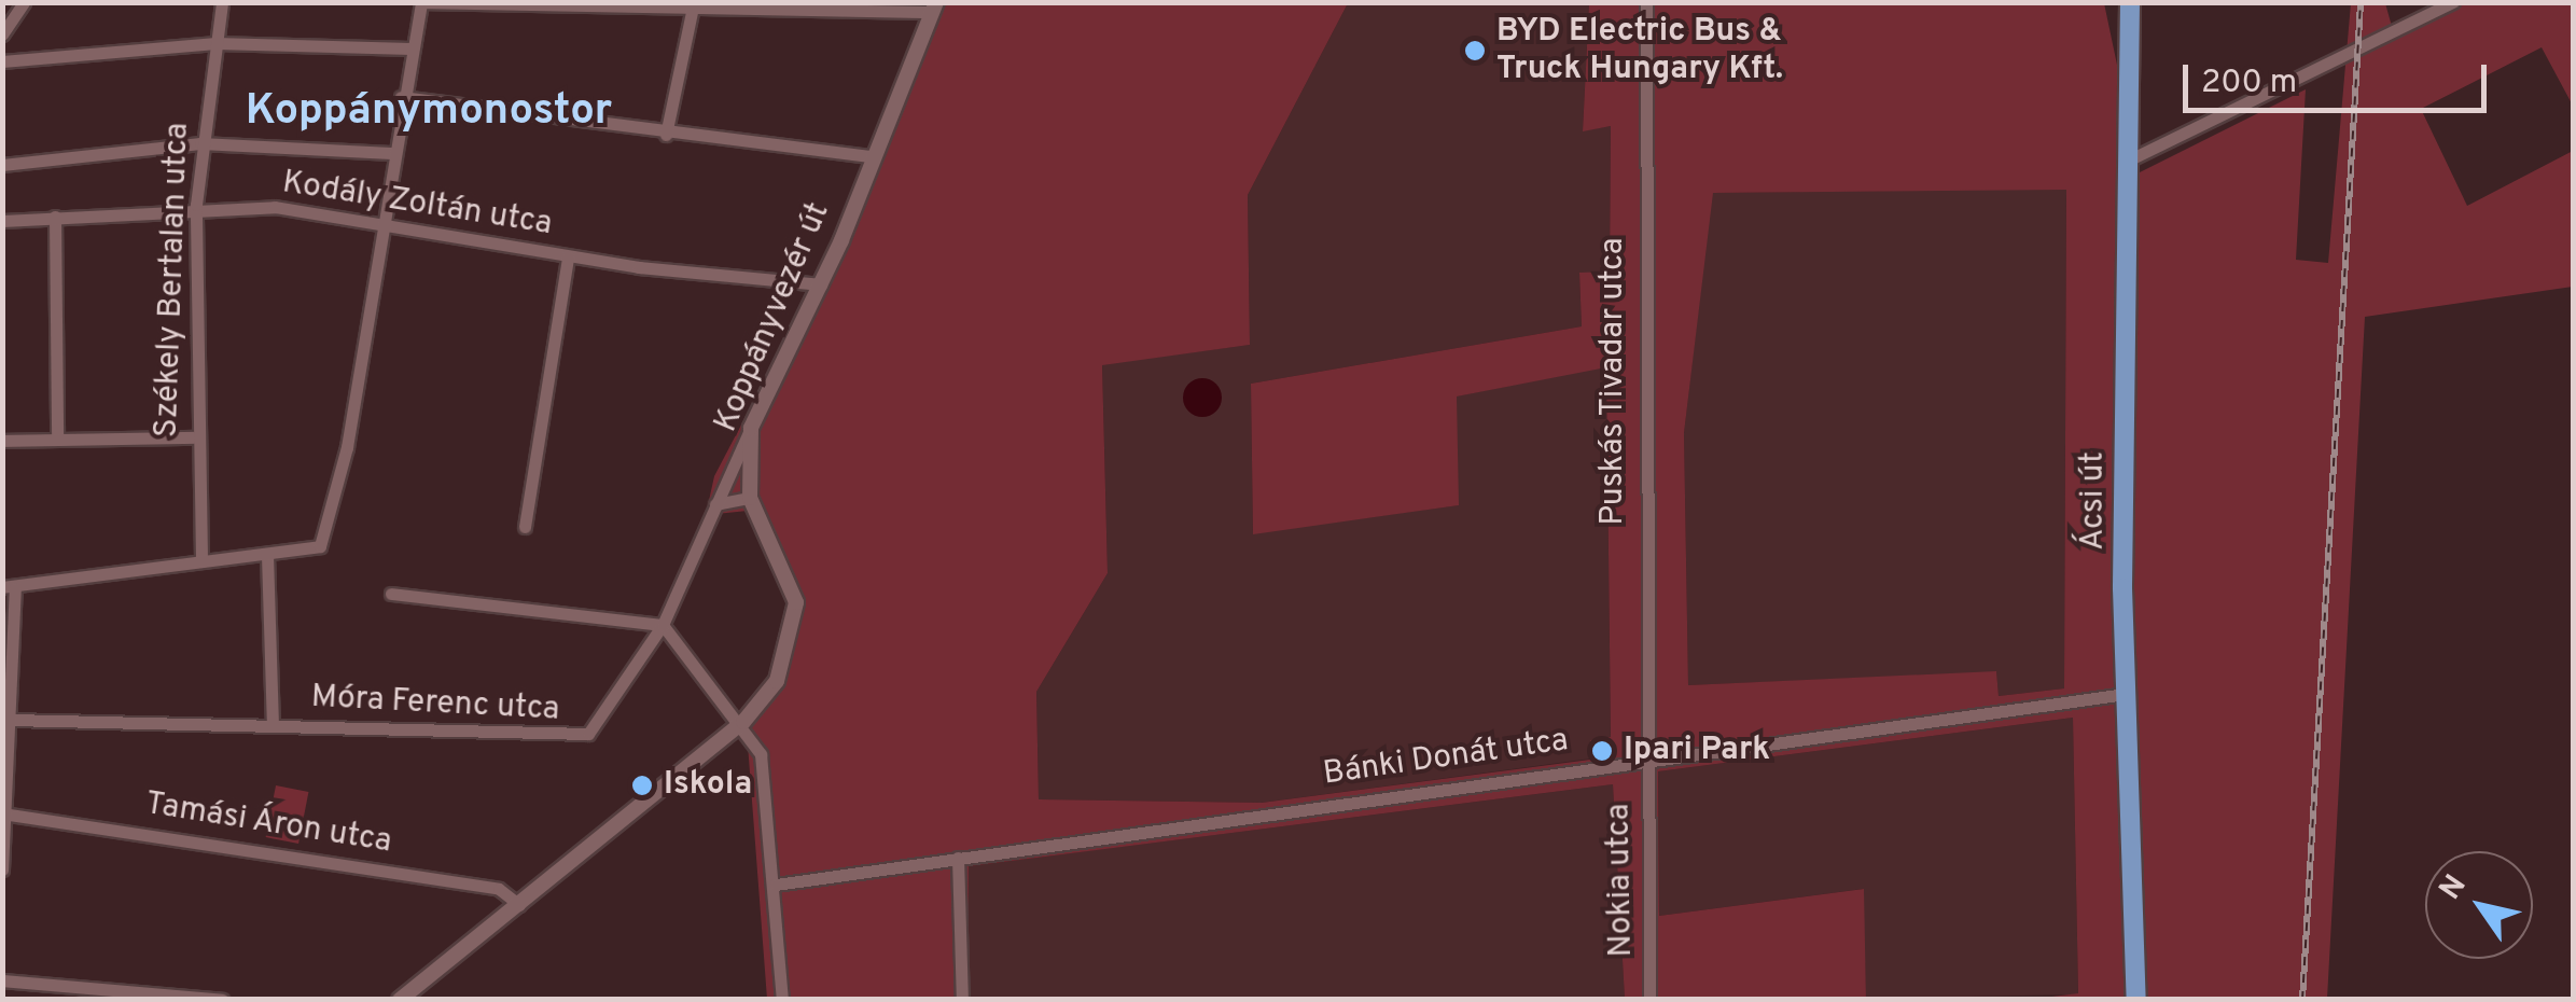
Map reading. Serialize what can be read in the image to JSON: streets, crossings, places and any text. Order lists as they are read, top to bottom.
{
  "streets": {
    "main road": ["Ácsi út"],
    "street": [
      "Kodály Zoltán utca",
      "Székely Bertalan utca",
      "Koppányvezér út",
      "Puskás Tivadar utca",
      "Móra Ferenc utca",
      "Bánki Donát utca",
      "Tamási Áron utca",
      "Nokia utca"
    ]
  },
  "crossings": [
    ["Kodály Zoltán utca", "Székely Bertalan utca"],
    ["Kodály Zoltán utca", "Koppányvezér út"],
    ["Koppányvezér út", "Móra Ferenc utca"],
    ["Koppányvezér út", "Tamási Áron utca"],
    ["Puskás Tivadar utca", "Bánki Donát utca"],
    ["Puskás Tivadar utca", "Nokia utca"],
    ["Ácsi út", "Bánki Donát utca"],
    ["Bánki Donát utca", "Nokia utca"]
  ],
  "districts": ["Koppánymonostor"],
  "places": ["BYD Electric Bus & Truck Hungary Kft.", "Ipari Park", "Iskola"],
  "scale_bar": "200 m",
  "north": "top left"
}
